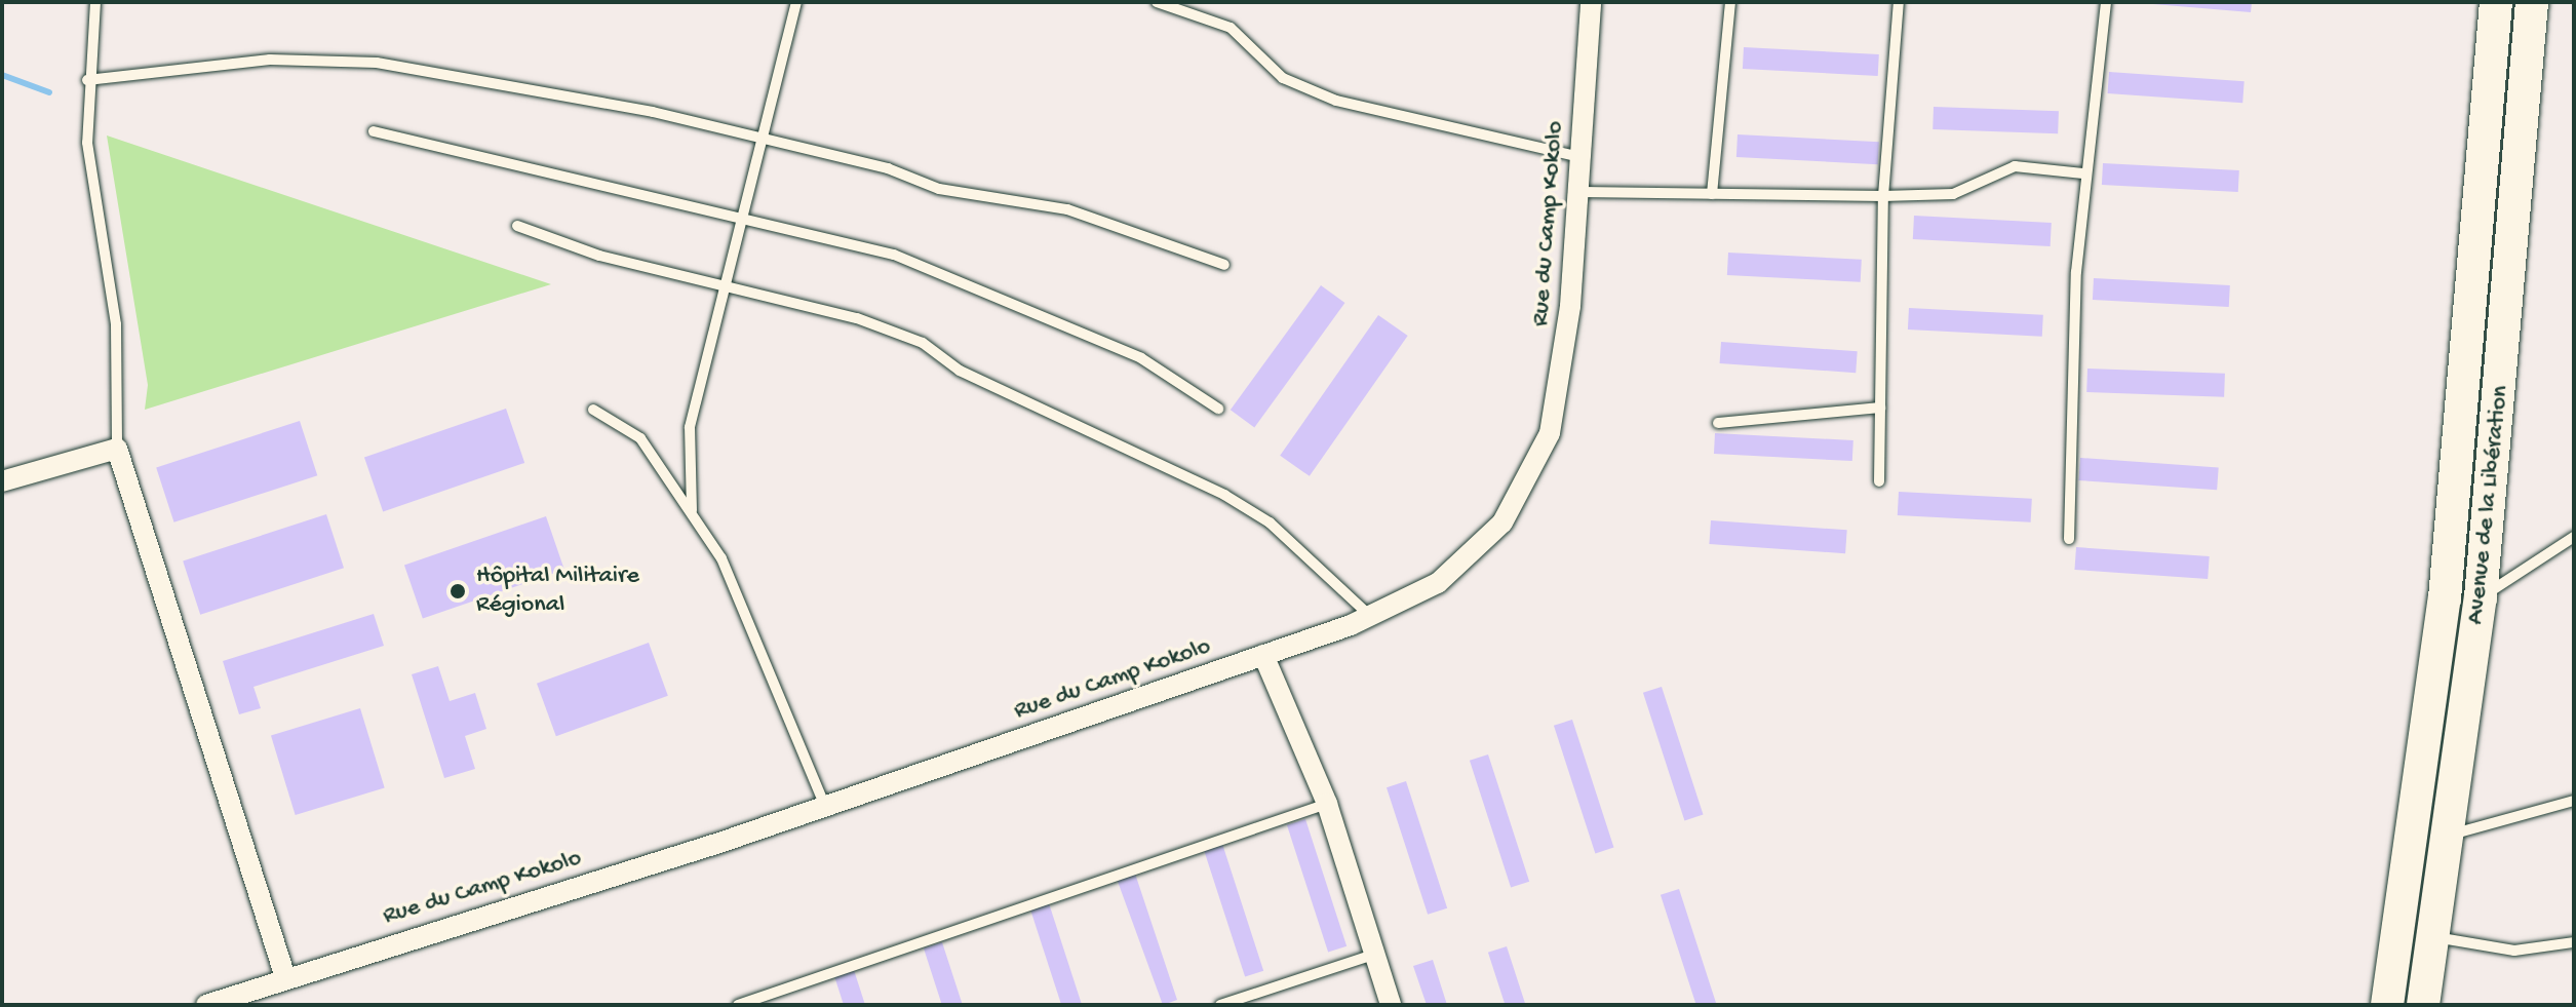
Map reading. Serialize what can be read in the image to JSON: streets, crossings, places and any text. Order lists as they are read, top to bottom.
{
  "streets": {
    "main road": ["Avenue de la Libération"],
    "street": ["Rue du Camp Kokolo"]
  },
  "places": ["Hôpital Militaire Régional"]
}
